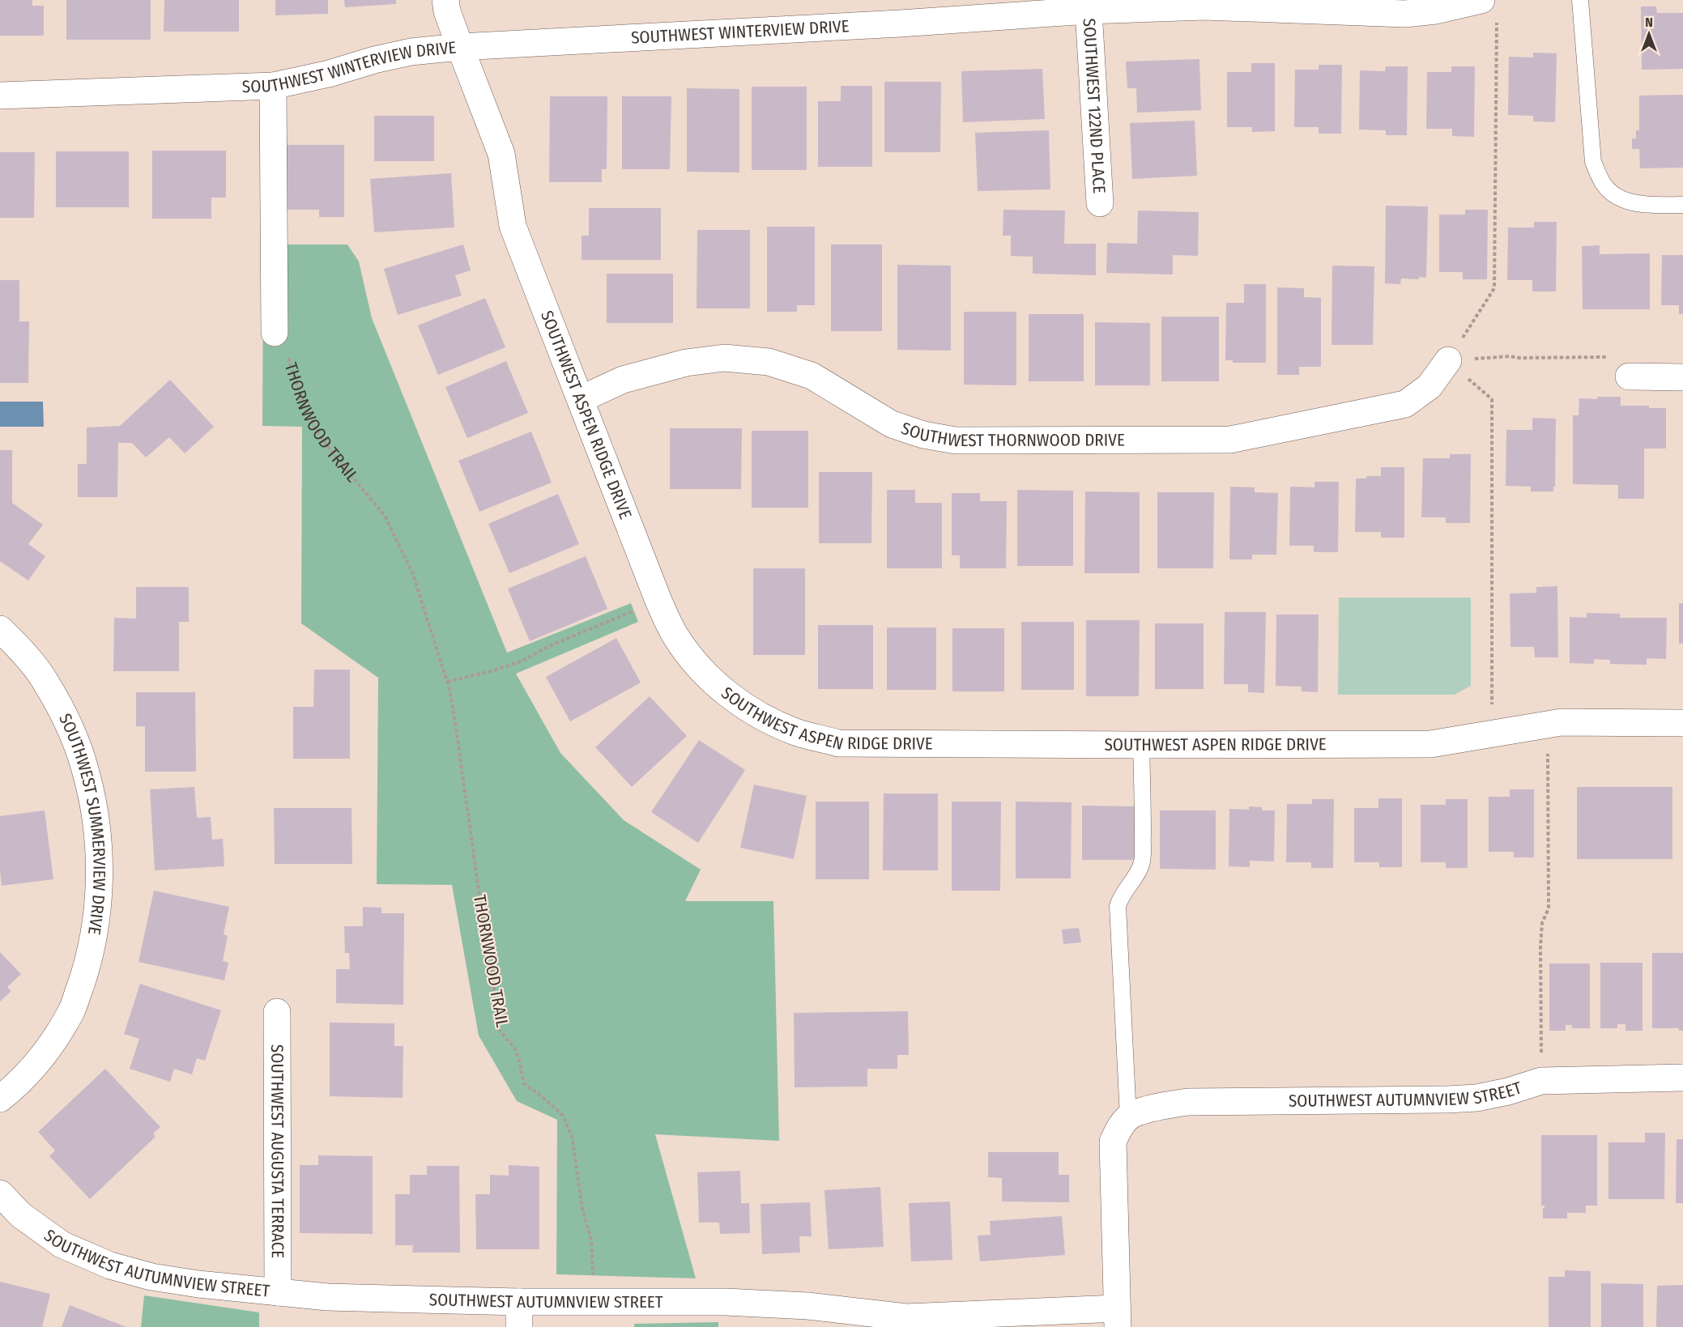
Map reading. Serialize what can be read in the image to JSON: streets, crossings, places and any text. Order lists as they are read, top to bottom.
{
  "streets": {
    "street": [
      "SOUTHWEST WINTERVIEW DRIVE",
      "SOUTHWEST 122ND PLACE",
      "SOUTHWEST ASPEN RIDGE DRIVE",
      "SOUTHWEST THORNWOOD DRIVE",
      "SOUTHWEST SUMMERVIEW DRIVE",
      "SOUTHWEST AUTUMNVIEW STREET",
      "SOUTHWEST AUGUSTA TERRACE"
    ],
    "path": ["THORNWOOD TRAIL"]
  },
  "crossings": [
    ["SOUTHWEST WINTERVIEW DRIVE", "SOUTHWEST 122ND PLACE"],
    ["SOUTHWEST WINTERVIEW DRIVE", "SOUTHWEST ASPEN RIDGE DRIVE"],
    ["SOUTHWEST ASPEN RIDGE DRIVE", "SOUTHWEST THORNWOOD DRIVE"],
    ["THORNWOOD TRAIL", "SOUTHWEST AUTUMNVIEW STREET"],
    ["SOUTHWEST AUTUMNVIEW STREET", "SOUTHWEST AUGUSTA TERRACE"]
  ],
  "north": "top"
}
